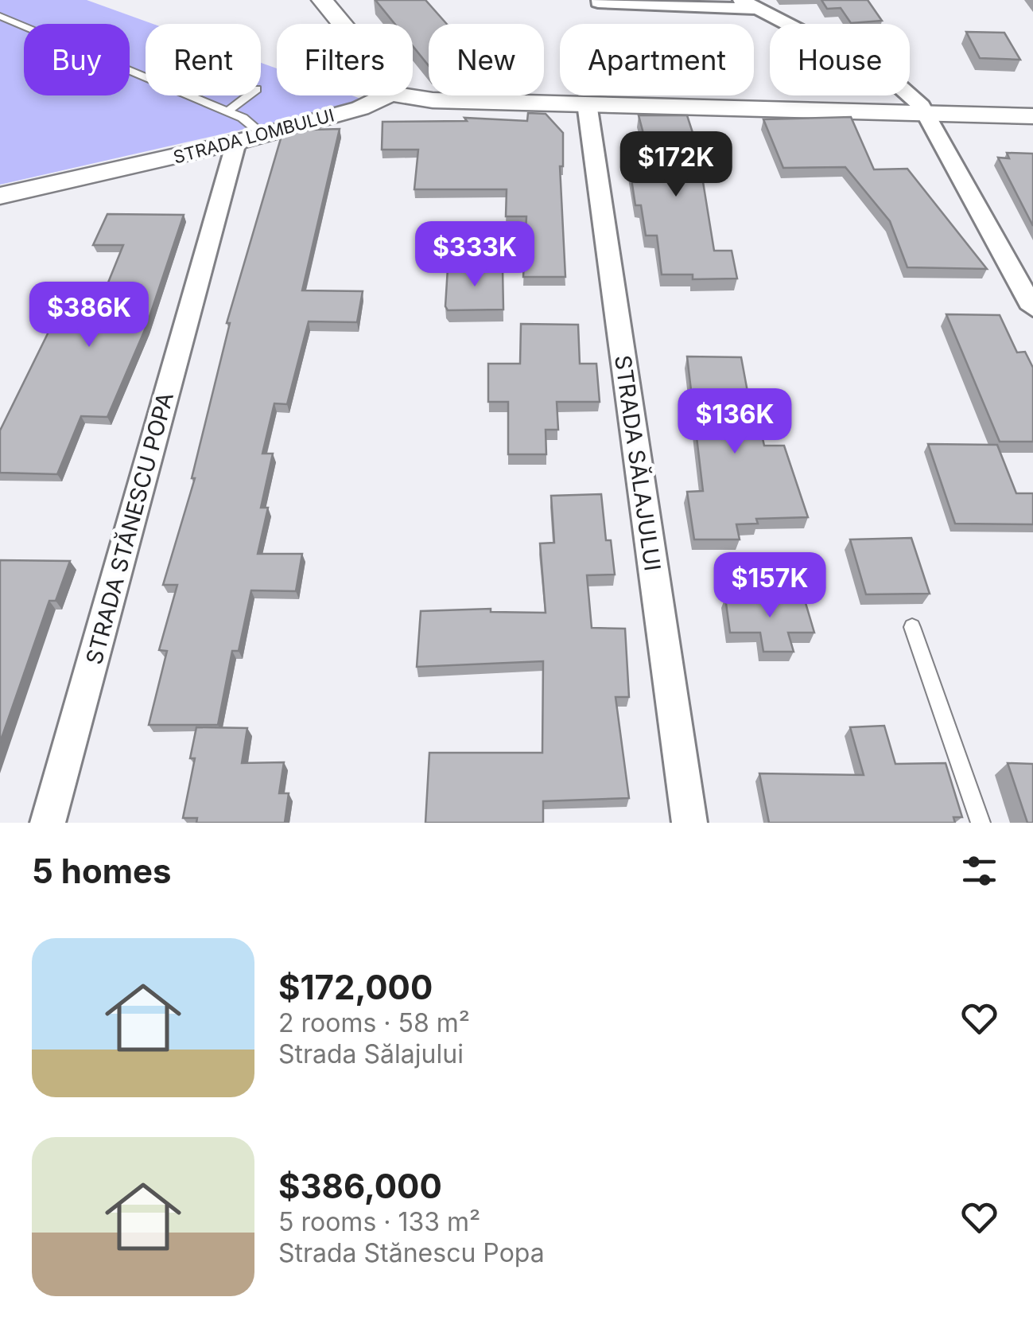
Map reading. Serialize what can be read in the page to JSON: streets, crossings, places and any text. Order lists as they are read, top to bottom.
{
  "streets": {
    "street": ["STRADA LOMBULUI", "STRADA SĂLAJULUI", "STRADA STĂNESCU POPA"]
  },
  "crossings": [
    ["STRADA LOMBULUI", "STRADA STĂNESCU POPA"]
  ],
  "page": {
    "chip": [
      "Buy",
      "Rent",
      "Filters",
      "New",
      "Apartment",
      "House"
    ],
    "price": [
      "$172K",
      "$333K",
      "$386K",
      "$136K",
      "$157K"
    ],
    "heading": "5 homes",
    "list": [
      {
        "name": "$172,000",
        "note": "2 rooms · 58 m² · Strada Sălajului"
      },
      {
        "name": "$386,000",
        "note": "5 rooms · 133 m² · Strada Stănescu Popa"
      }
    ]
  }
}
